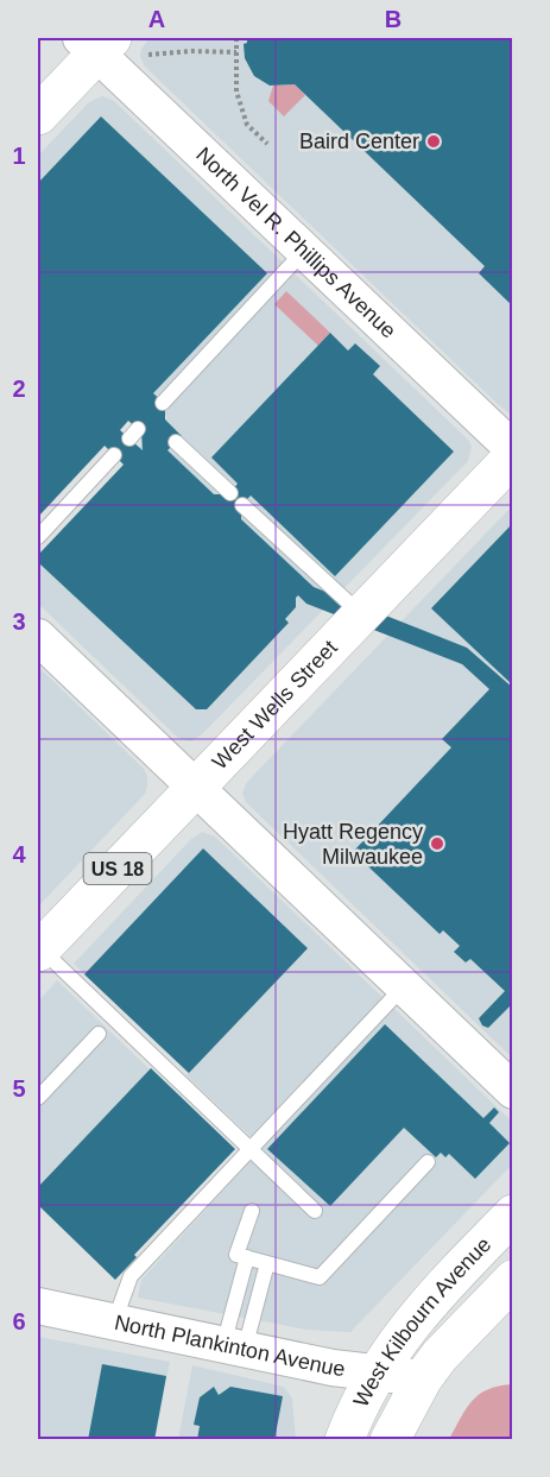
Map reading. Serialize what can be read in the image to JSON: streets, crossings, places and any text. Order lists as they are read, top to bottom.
{
  "streets": {
    "main road": ["West Wells Street", "US 18", "West Kilbourn Avenue"],
    "street": ["North Vel R. Phillips Avenue", "North Plankinton Avenue"]
  },
  "crossings": [
    ["West Kilbourn Avenue", "North Plankinton Avenue"]
  ],
  "places": ["Baird Center", "Hyatt Regency Milwaukee"],
  "grid": {
    "columns": ["A", "B"],
    "rows": [
      "1",
      "2",
      "3",
      "4",
      "5",
      "6"
    ]
  }
}
